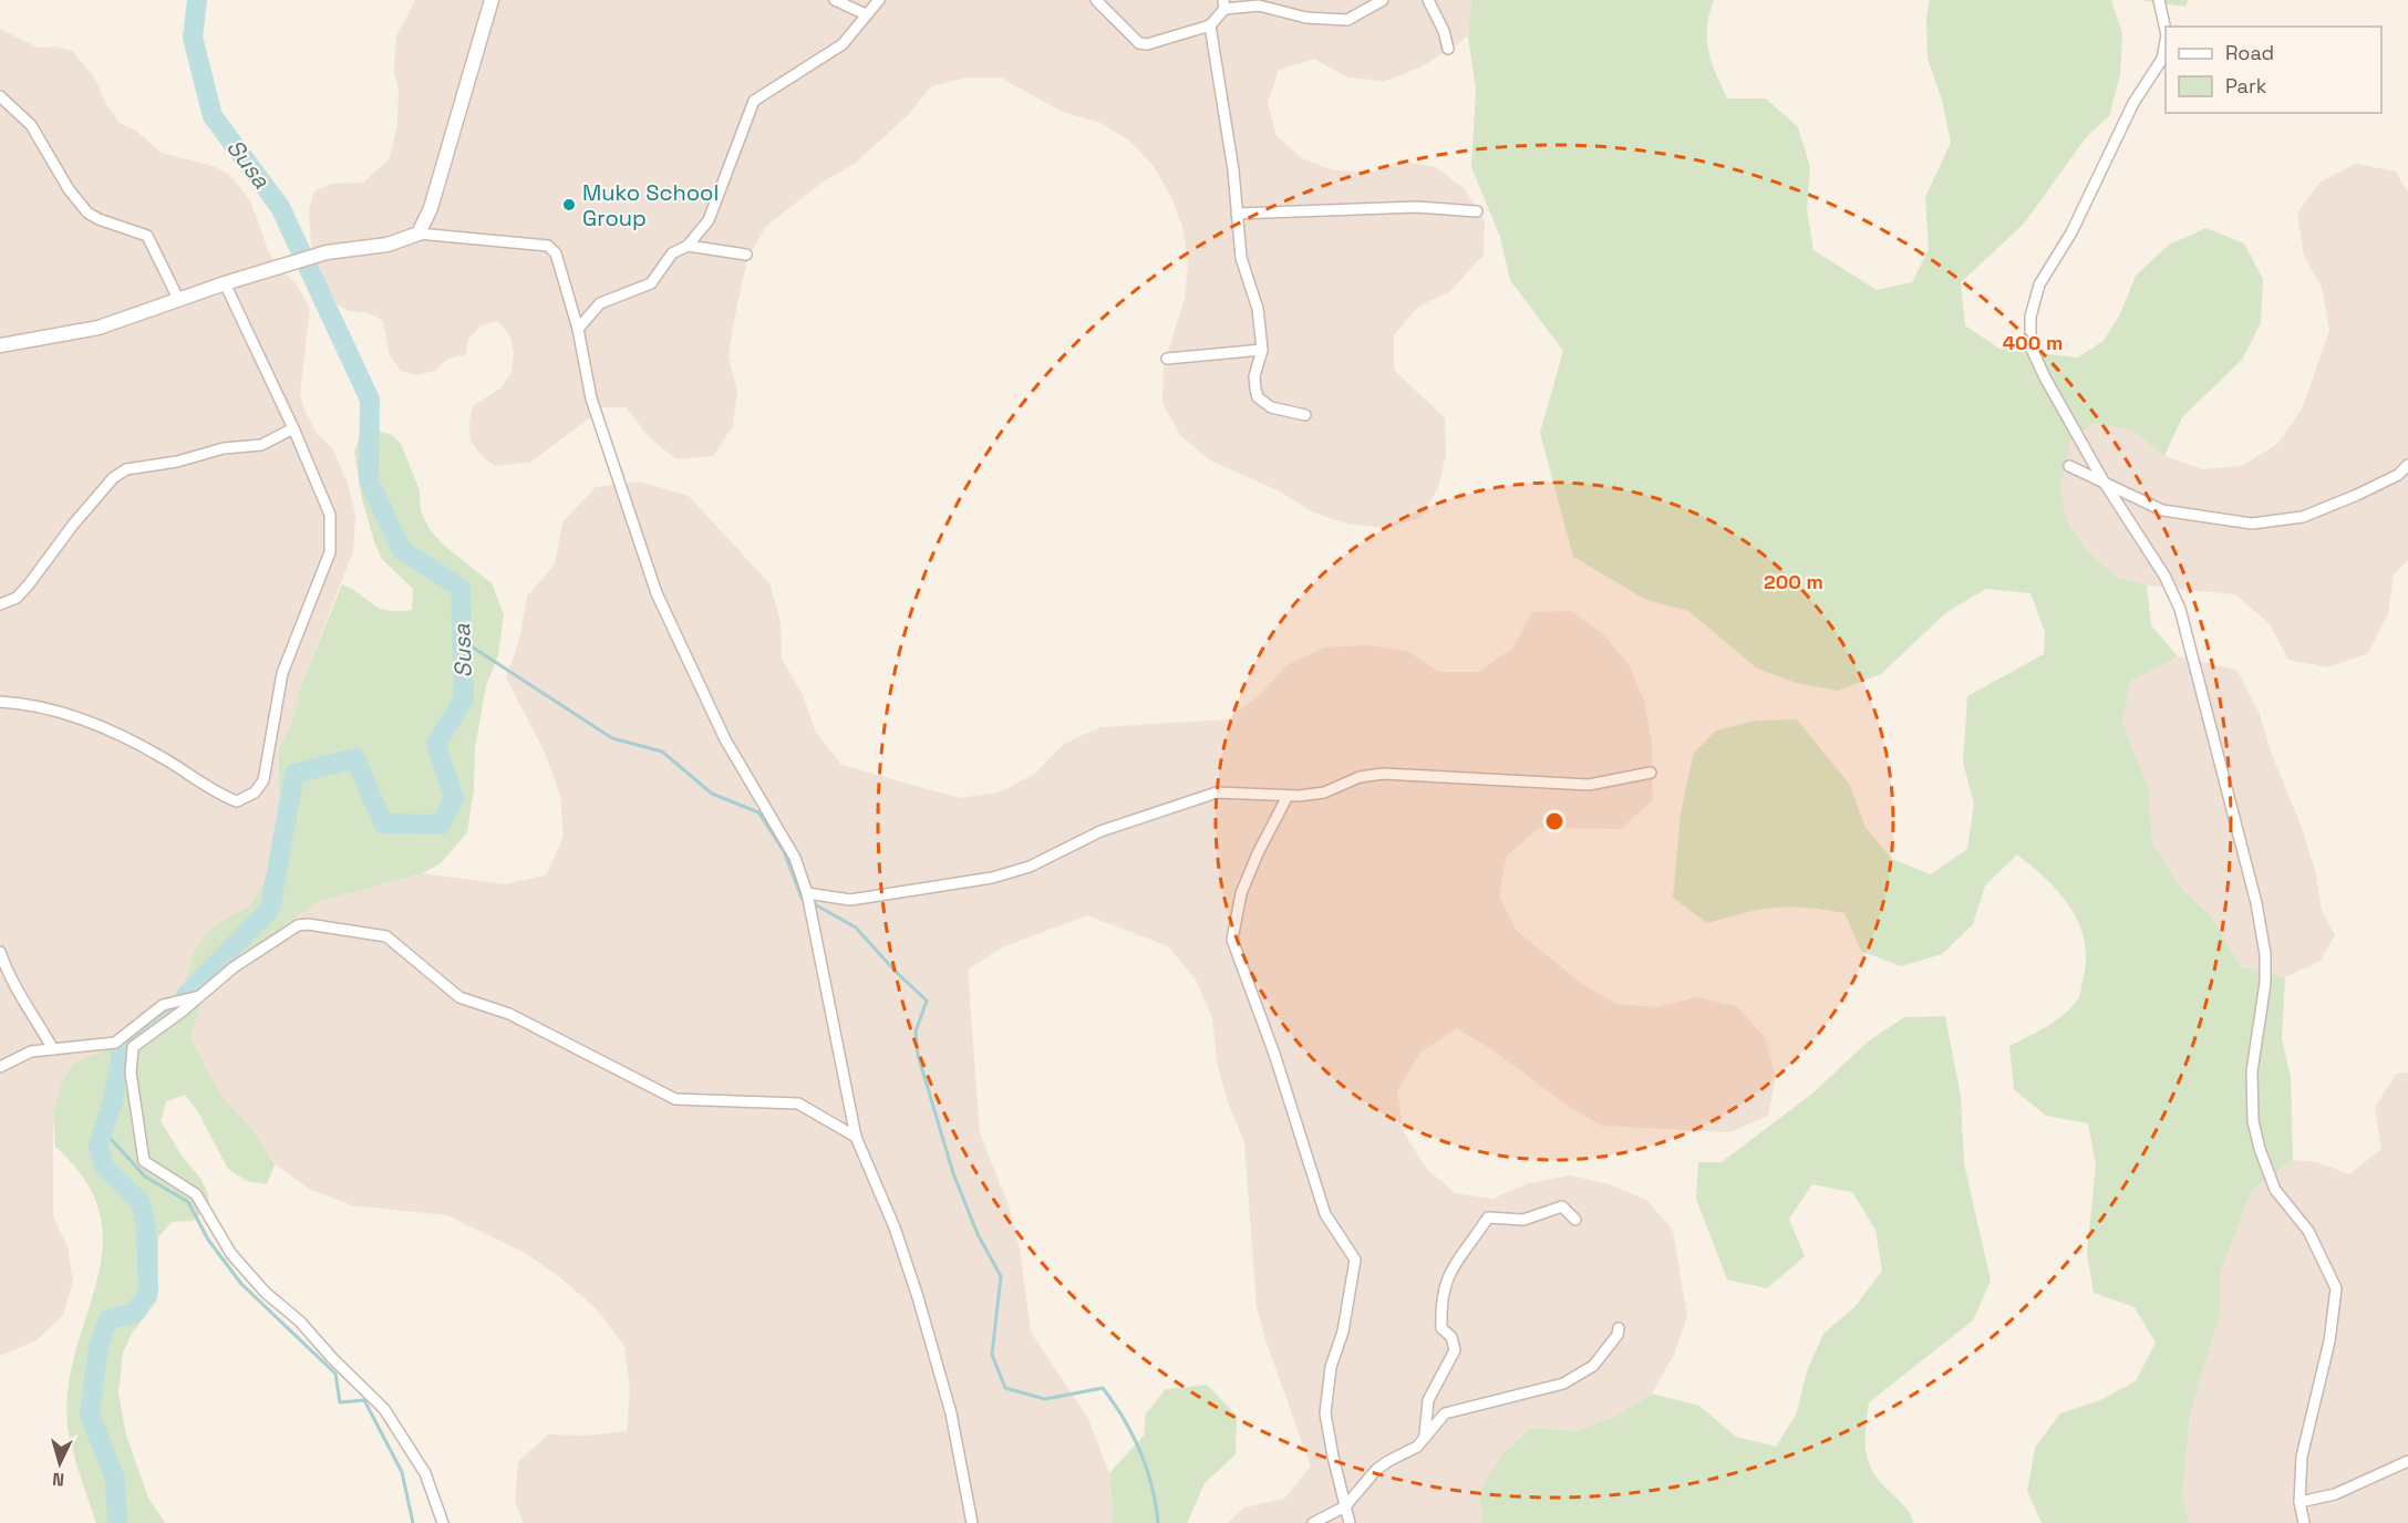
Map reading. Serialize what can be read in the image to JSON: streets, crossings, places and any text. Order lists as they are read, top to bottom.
{
  "water": ["Susa"],
  "places": ["Muko School Group"],
  "legend": ["Road", "Park"],
  "north": "bottom",
  "rings": ["400 m", "200 m"]
}
